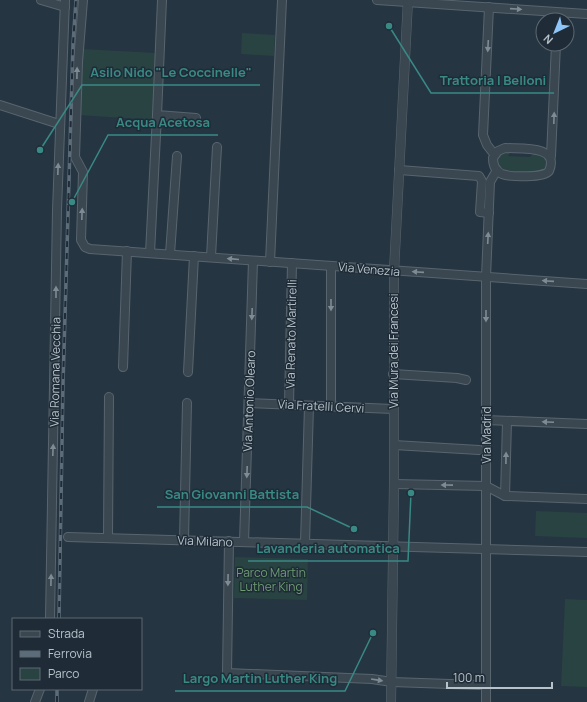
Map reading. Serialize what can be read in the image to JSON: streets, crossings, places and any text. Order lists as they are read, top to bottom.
{
  "streets": {
    "street": [
      "Via Venezia",
      "Via Renato Martirelli",
      "Via Mura dei Francesi",
      "Via Romana Vecchia",
      "Via Antonio Olearo",
      "Via Fratelli Cervi",
      "Via Madrid",
      "Via Milano"
    ]
  },
  "crossings": [
    ["Via Venezia", "Via Renato Martirelli"],
    ["Via Venezia", "Via Mura dei Francesi"],
    ["Via Venezia", "Via Antonio Olearo"],
    ["Via Venezia", "Via Madrid"],
    ["Via Renato Martirelli", "Via Fratelli Cervi"],
    ["Via Mura dei Francesi", "Via Fratelli Cervi"],
    ["Via Mura dei Francesi", "Via Milano"],
    ["Via Antonio Olearo", "Via Fratelli Cervi"],
    ["Via Antonio Olearo", "Via Milano"],
    ["Via Madrid", "Via Milano"]
  ],
  "parks": ["Parco Martin Luther King"],
  "places": [
    "Trattoria I Belloni",
    "Asilo Nido \"Le Coccinelle\"",
    "Acqua Acetosa",
    "Lavanderia automatica",
    "San Giovanni Battista",
    "Largo Martin Luther King"
  ],
  "legend": ["Strada", "Ferrovia", "Parco"],
  "scale_bar": "100 m",
  "north": "bottom left"
}
